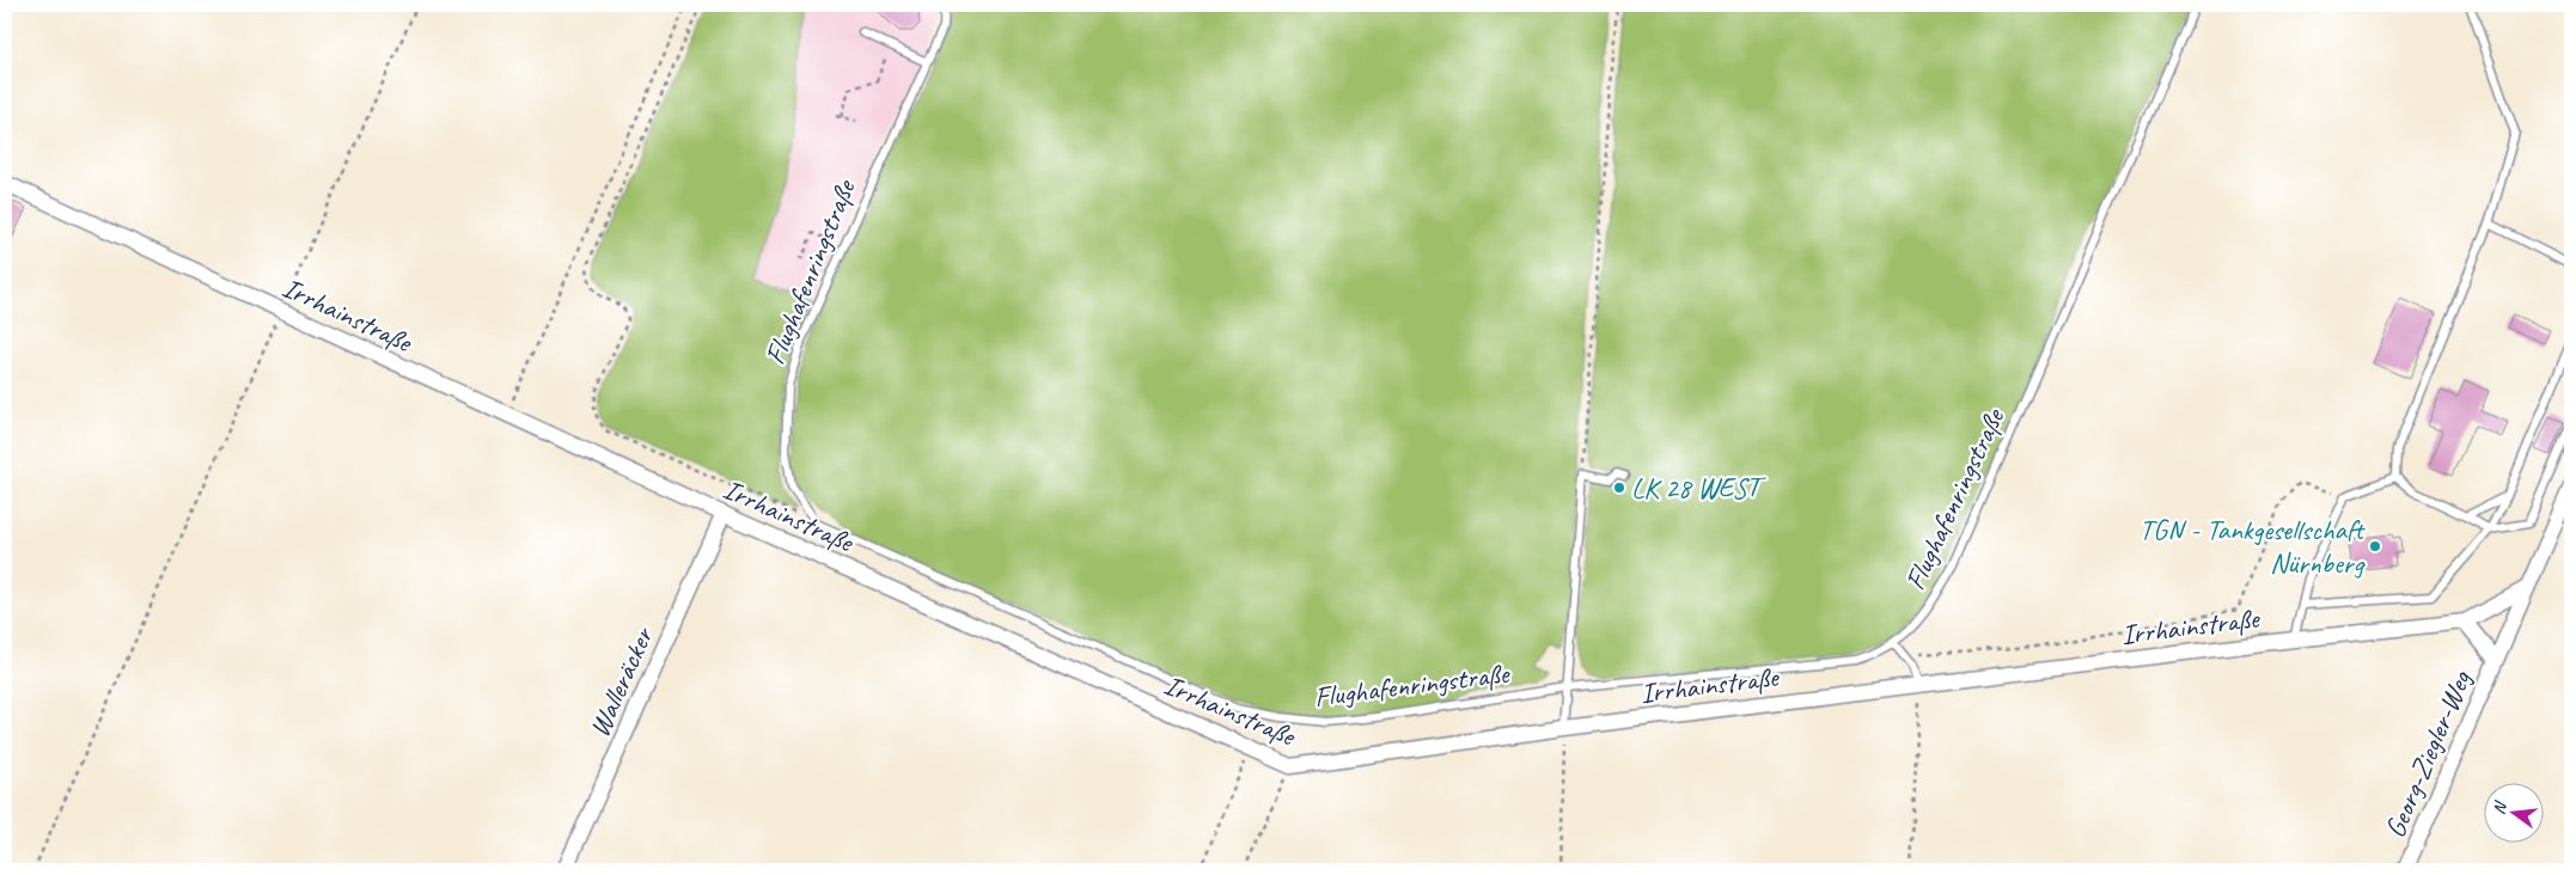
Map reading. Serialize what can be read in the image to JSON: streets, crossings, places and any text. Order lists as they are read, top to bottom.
{
  "streets": {
    "street": ["Irrhainstraße", "Walleräcker", "Georg-Ziegler-Weg"],
    "lane": ["Flughafenringstraße"]
  },
  "crossings": [
    ["Irrhainstraße", "Walleräcker"],
    ["Irrhainstraße", "Georg-Ziegler-Weg"]
  ],
  "places": ["LK 28 WEST", "TGN - Tankgesellschaft Nürnberg"],
  "north": "left"
}
